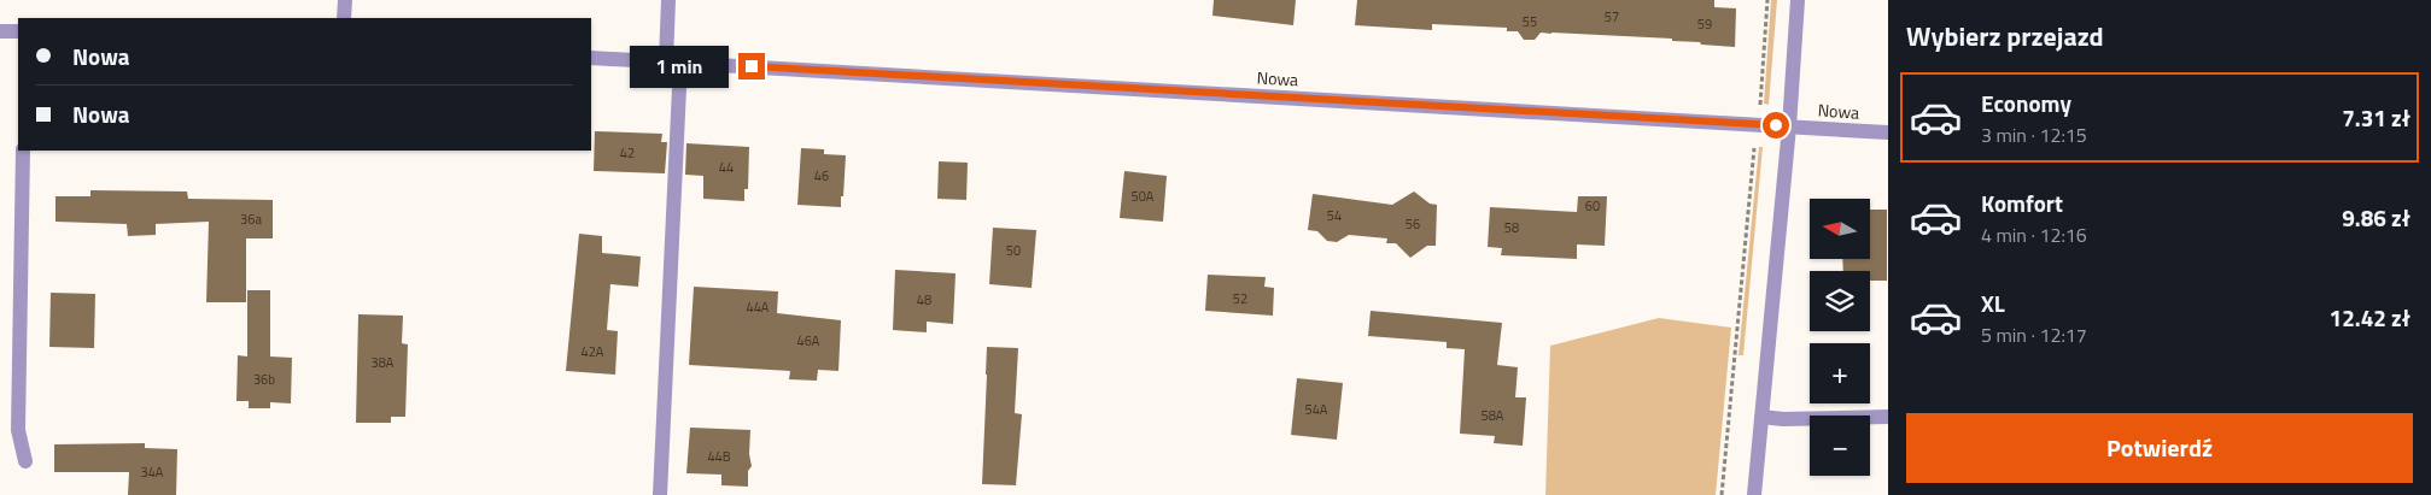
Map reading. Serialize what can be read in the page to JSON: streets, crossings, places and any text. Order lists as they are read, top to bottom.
{
  "streets": {
    "street": ["Nowa"]
  },
  "house_numbers": [
    "57",
    "55",
    "59",
    "42",
    "44",
    "46",
    "50A",
    "60",
    "54",
    "36a",
    "56",
    "58",
    "50",
    "52",
    "48",
    "44A",
    "46A",
    "42A",
    "38A",
    "36b",
    "54A",
    "58A",
    "44B",
    "34A"
  ],
  "north": "left",
  "page": {
    "heading": "Wybierz przejazd",
    "banner": ["Nowa", "Nowa"],
    "bubble": "1 min",
    "list": [
      {
        "name": "Economy",
        "note": "3 min · 12:15",
        "value": "7.31 zł"
      },
      {
        "name": "Komfort",
        "note": "4 min · 12:16",
        "value": "9.86 zł"
      },
      {
        "name": "XL",
        "note": "5 min · 12:17",
        "value": "12.42 zł"
      }
    ],
    "map_buttons": ["+", "−"],
    "buttons": "Potwierdź"
  }
}
